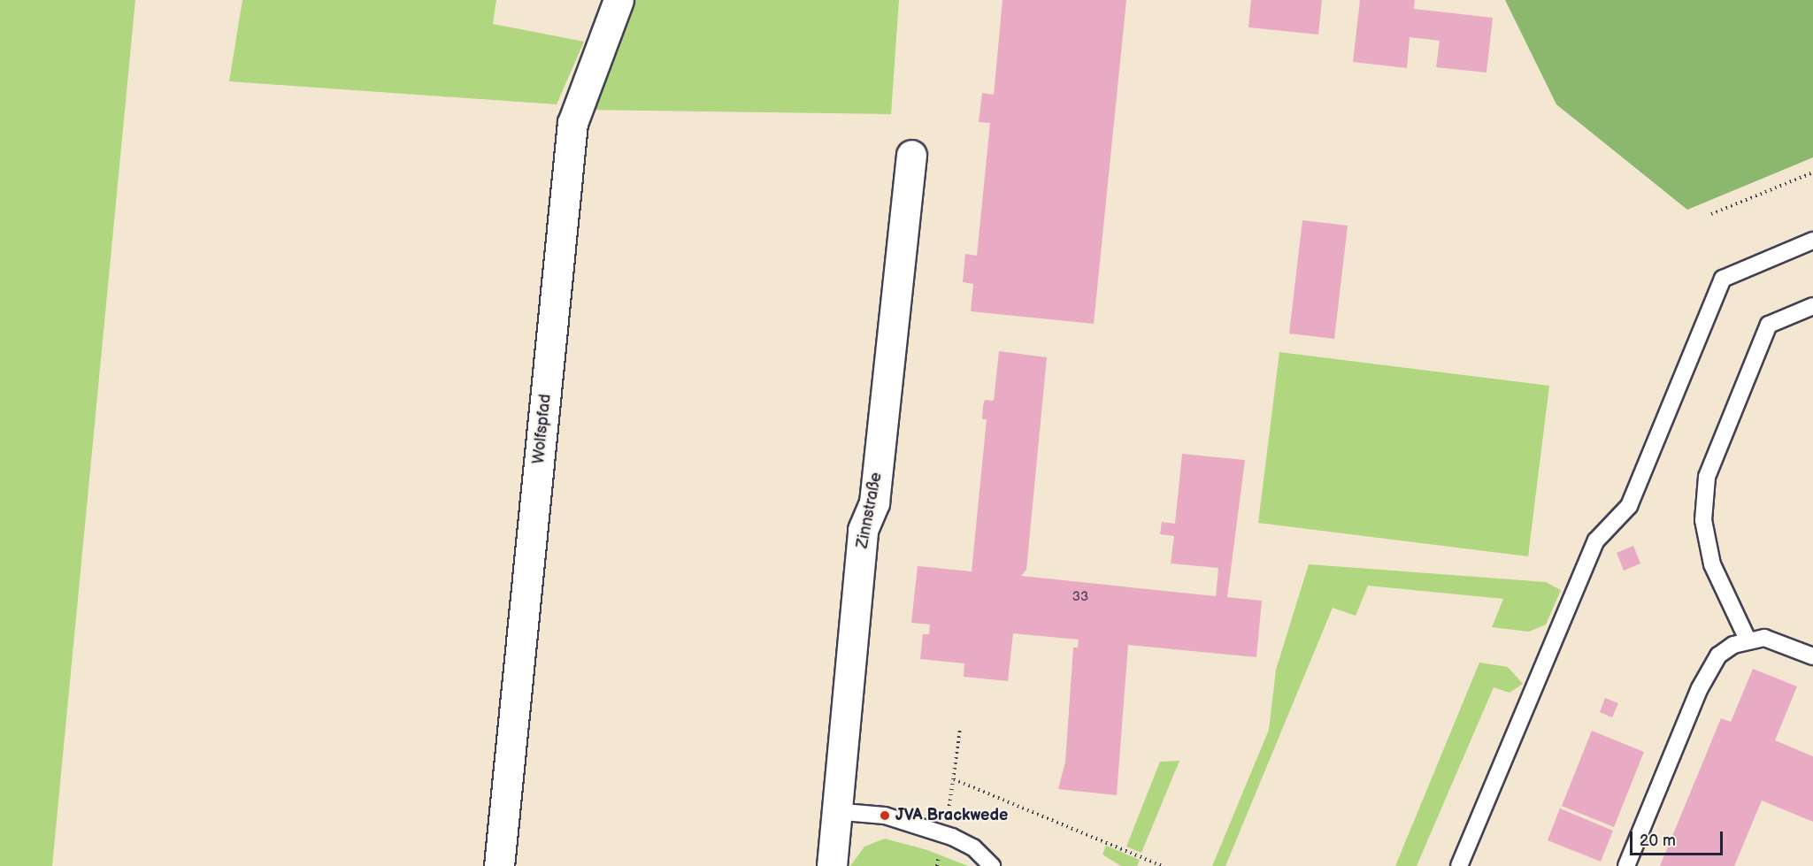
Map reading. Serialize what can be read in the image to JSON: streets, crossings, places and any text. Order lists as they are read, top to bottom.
{
  "streets": {
    "street": ["Wolfspfad", "Zinnstraße"]
  },
  "places": ["JVA Brackwede"],
  "house_numbers": ["33"],
  "scale_bar": "20 m"
}
